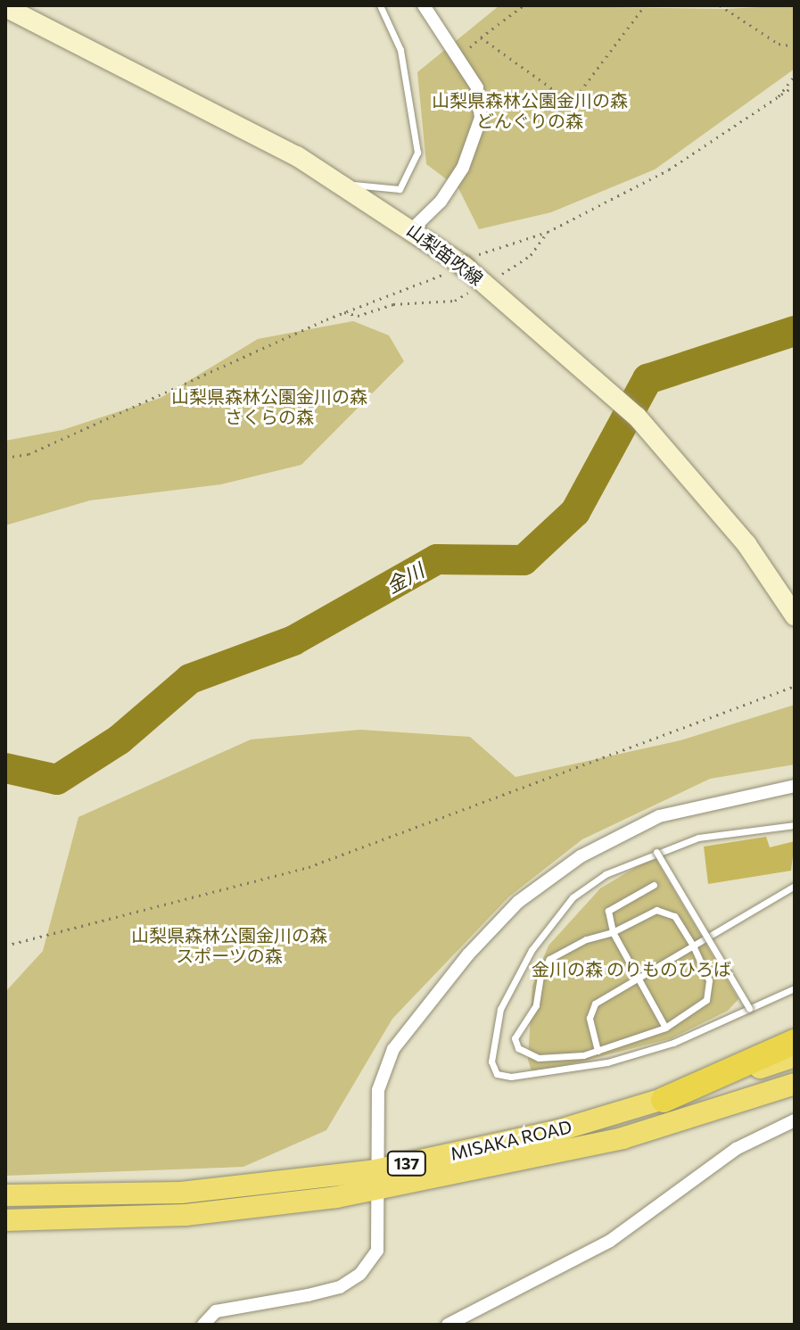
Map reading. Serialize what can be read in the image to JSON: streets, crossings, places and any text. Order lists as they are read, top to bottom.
{
  "streets": {
    "highway": ["MISAKA ROAD", "137"],
    "main road": ["山梨笛吹線"]
  },
  "water": ["金川"],
  "parks": [
    "山梨県森林公園金川の森 どんぐりの森",
    "山梨県森林公園金川の森 さくらの森",
    "山梨県森林公園金川の森 スポーツの森",
    "金川の森 のりものひろば"
  ]
}
